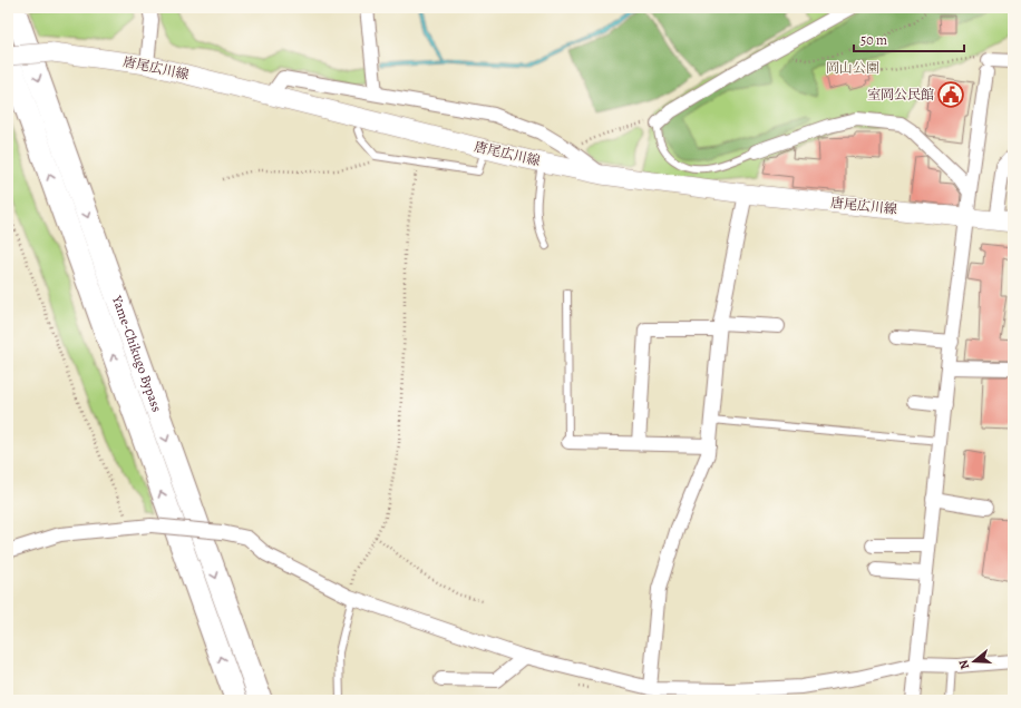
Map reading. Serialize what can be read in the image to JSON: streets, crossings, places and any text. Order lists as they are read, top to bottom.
{
  "streets": {
    "highway": ["Yame-Chikugo Bypass"],
    "main road": ["唐尾広川線"]
  },
  "crossings": [
    ["唐尾広川線", "Yame-Chikugo Bypass"]
  ],
  "parks": ["岡山公園"],
  "places": {
    "public building": ["室岡公民館"]
  },
  "scale_bar": "50 m",
  "north": "left"
}
